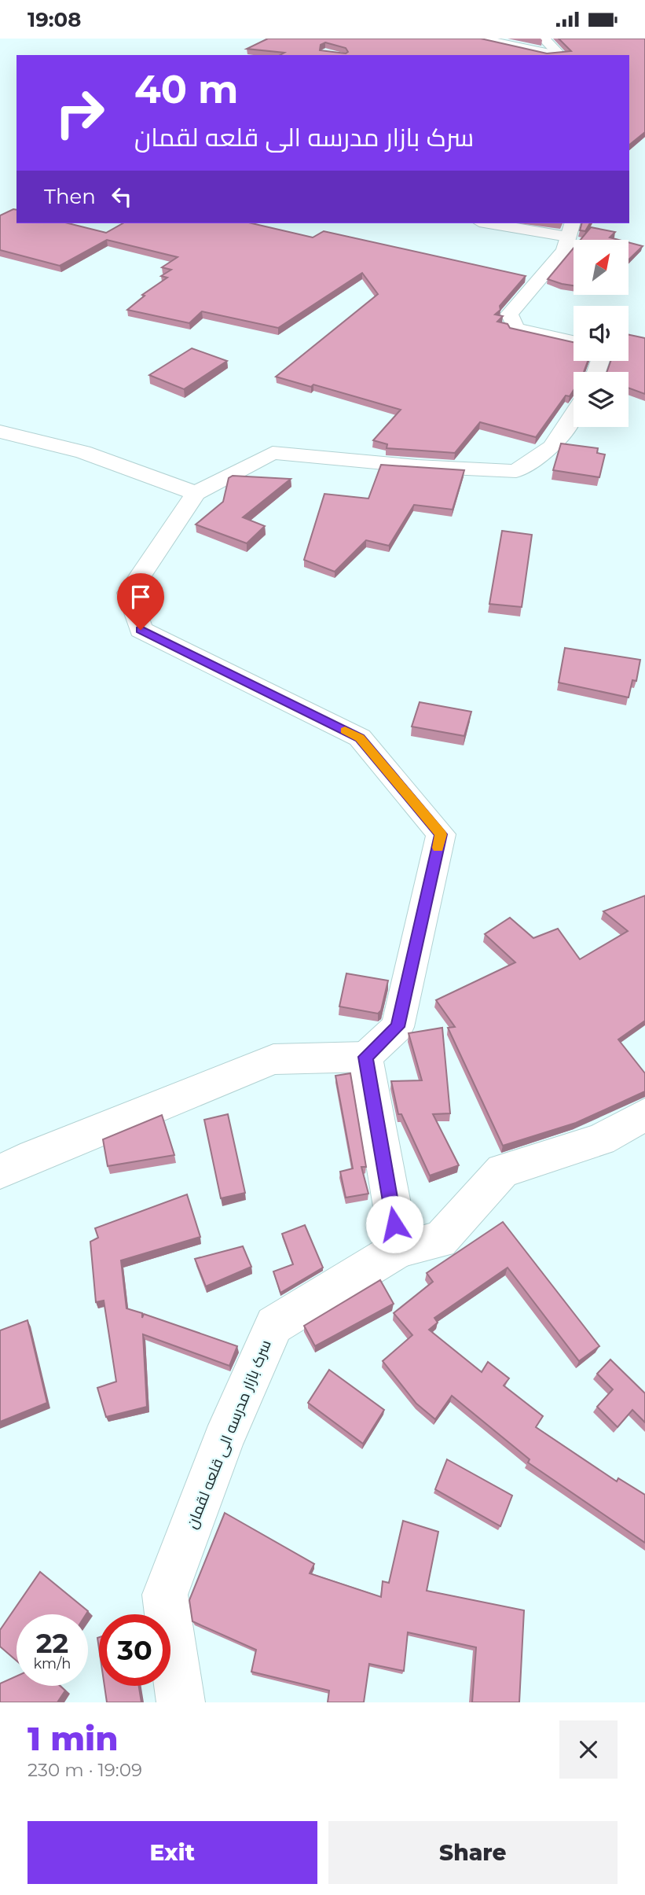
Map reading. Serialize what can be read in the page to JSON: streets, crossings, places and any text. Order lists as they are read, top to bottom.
{
  "streets": {
    "street": ["سرک بازار مدرسه الی قلعه لقمان"]
  },
  "north": "top right",
  "page": {
    "status": "19:08",
    "turn": ["40 m", "سرک بازار مدرسه الی قلعه لقمان"],
    "then": "Then",
    "speed": "22 km/h",
    "limit": "30",
    "heading": ["1 min", "230 m · 19:09"],
    "buttons": ["Exit", "Share"]
  }
}
